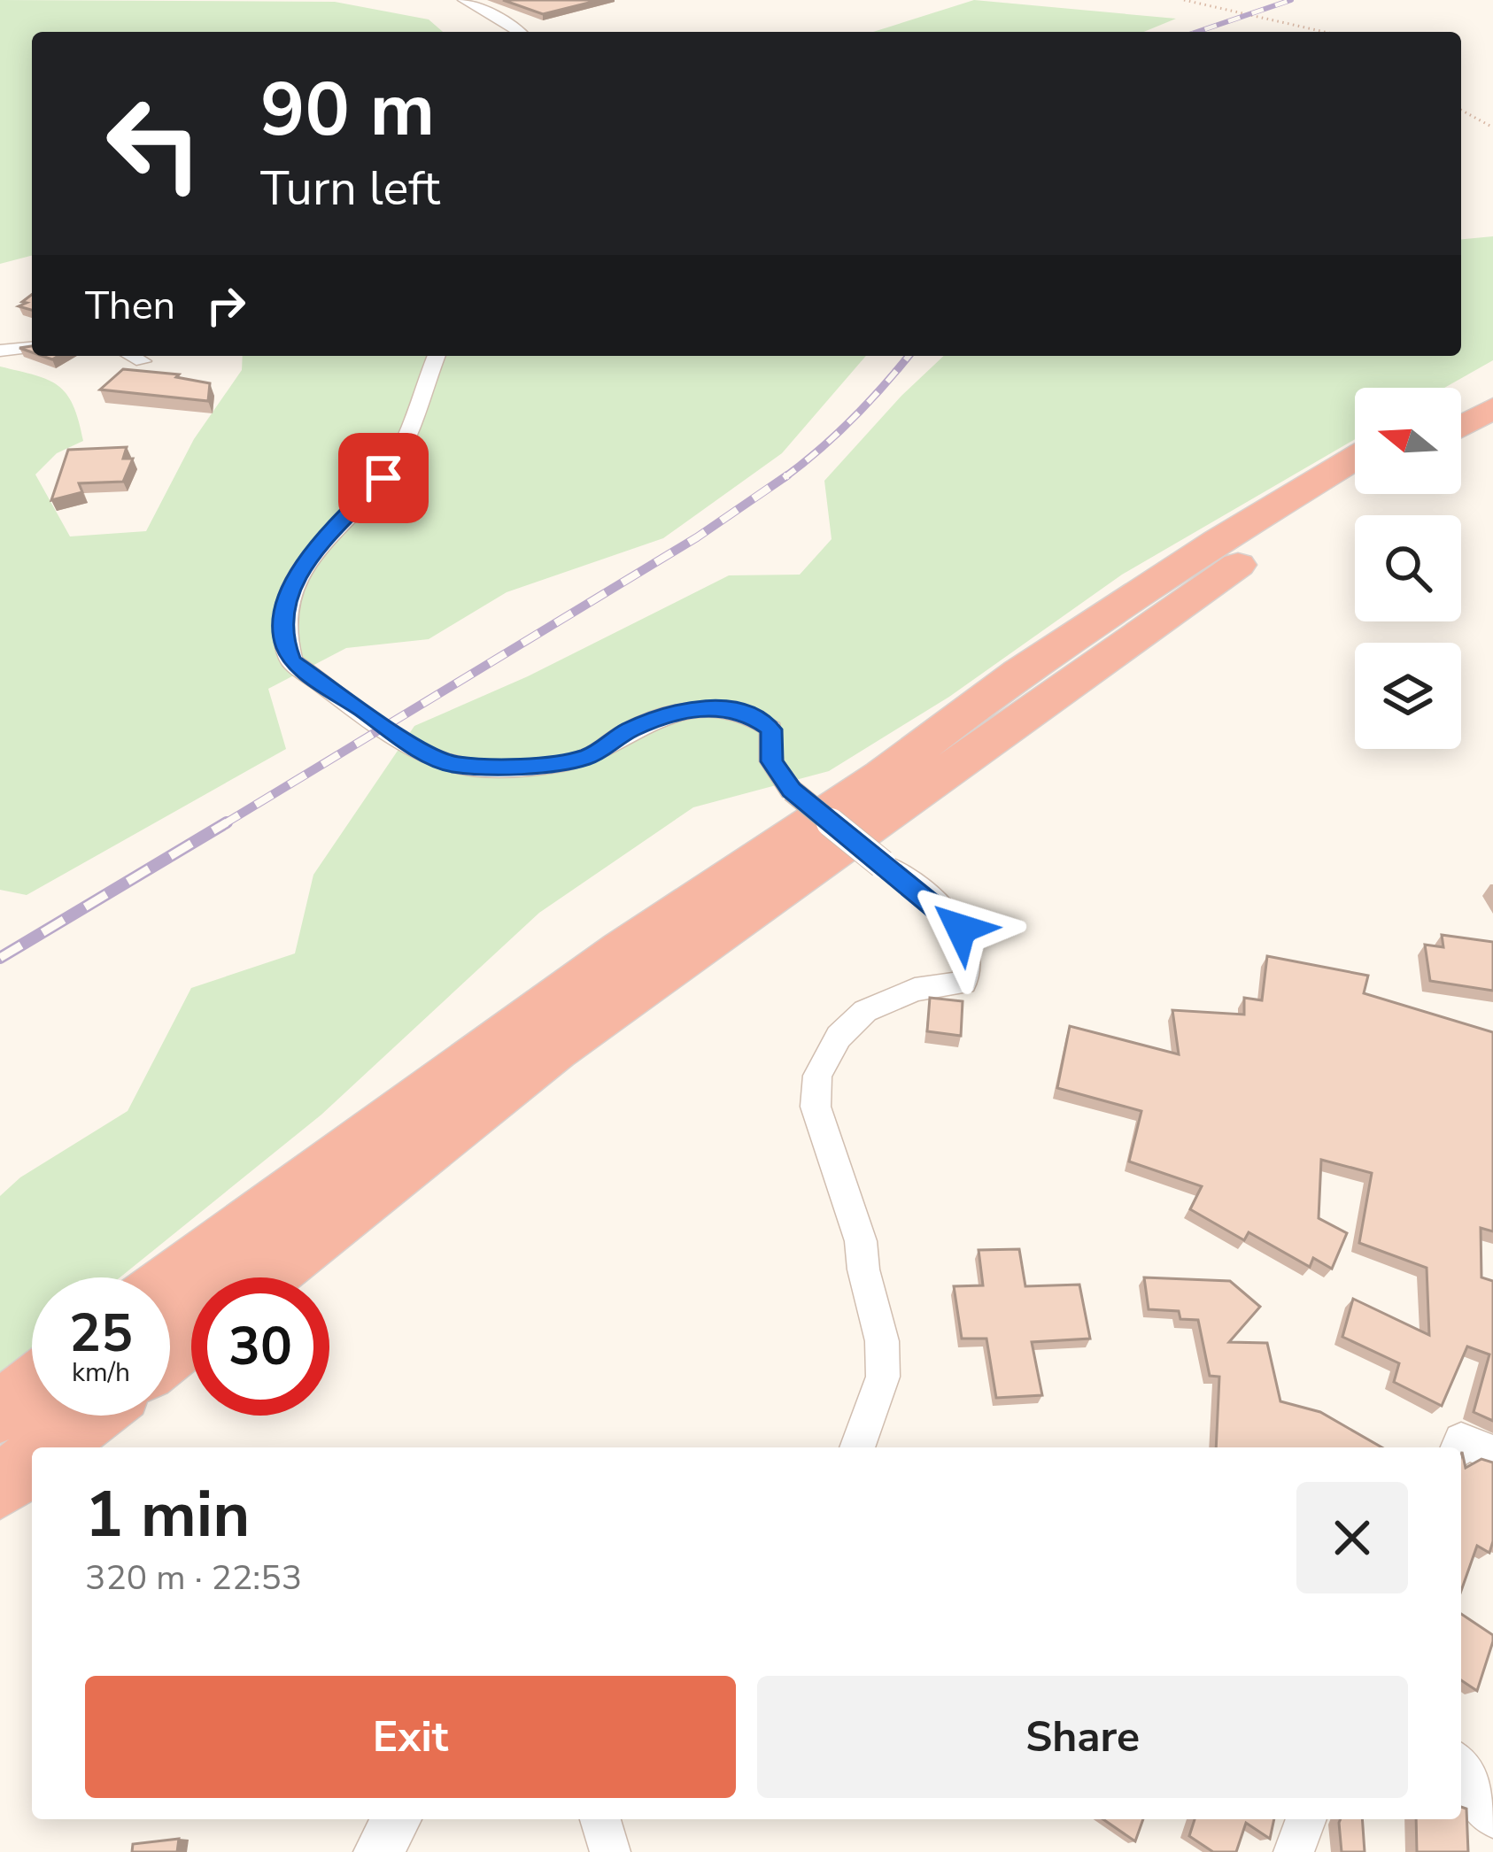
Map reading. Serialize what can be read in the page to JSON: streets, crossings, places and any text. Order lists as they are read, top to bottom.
{
  "north": "left",
  "page": {
    "turn": ["90 m", "Turn left"],
    "then": "Then",
    "speed": "25 km/h",
    "limit": "30",
    "heading": ["1 min", "320 m · 22:53"],
    "buttons": ["Exit", "Share"]
  }
}
